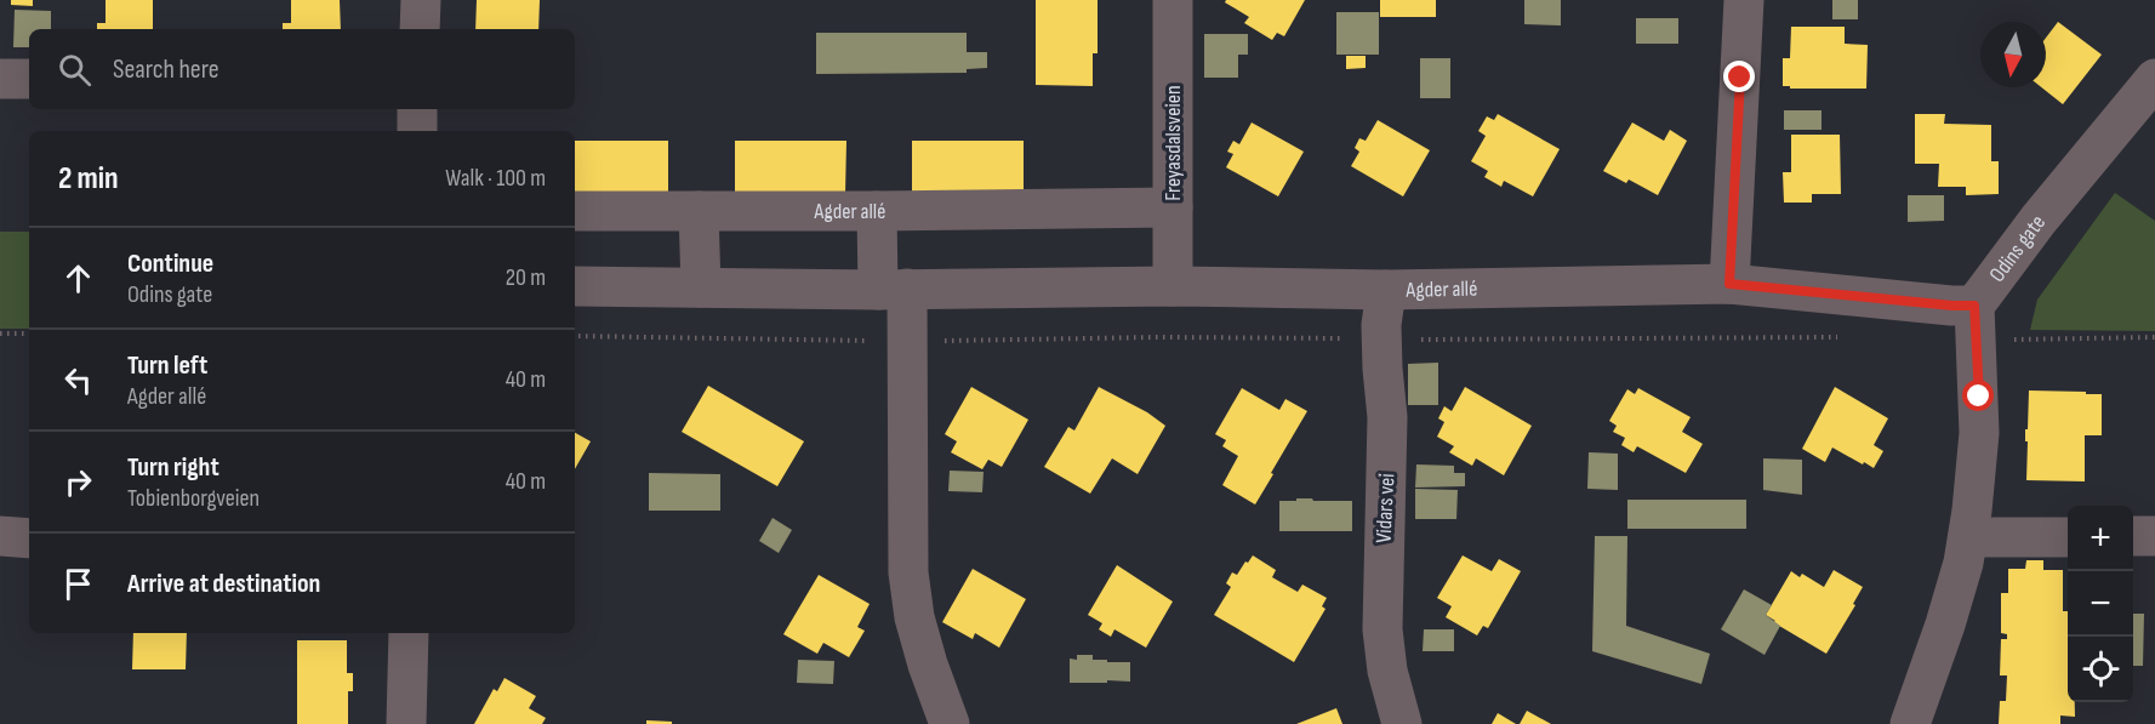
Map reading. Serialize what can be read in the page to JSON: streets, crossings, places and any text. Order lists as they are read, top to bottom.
{
  "streets": {
    "street": [
      "Freyasdalsveien",
      "Agder allé",
      "Odins gate",
      "Vidars vei"
    ]
  },
  "crossings": [
    ["Freyasdalsveien", "Agder allé"],
    ["Agder allé", "Odins gate"],
    ["Agder allé", "Vidars vei"]
  ],
  "north": "bottom",
  "page": {
    "search": "Search here",
    "heading": ["2 min", "Walk · 100 m"],
    "list": [
      ["Continue", "Odins gate", "20 m"],
      ["Turn left", "Agder allé", "40 m"],
      ["Turn right", "Tobienborgveien", "40 m"],
      "Arrive at destination"
    ],
    "map_buttons": ["+", "−"]
  }
}
